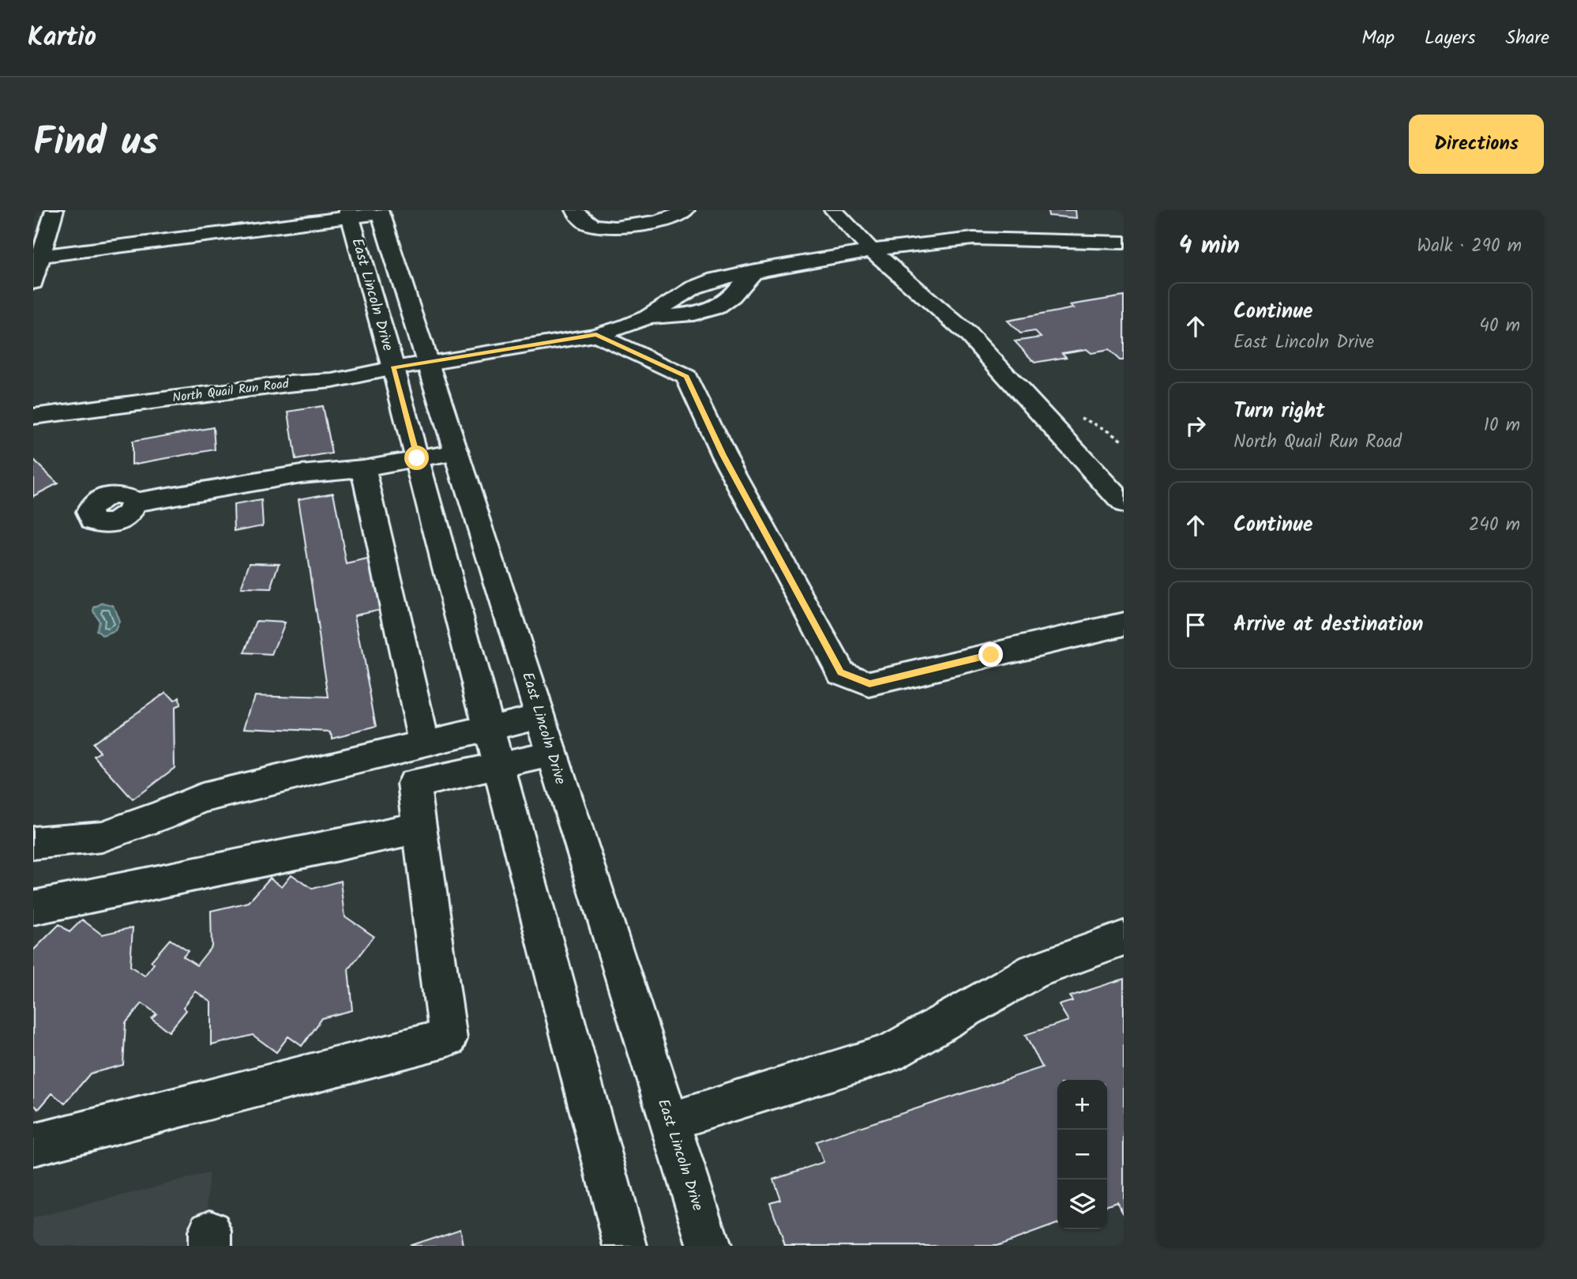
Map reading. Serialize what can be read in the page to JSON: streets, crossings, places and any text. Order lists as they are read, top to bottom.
{
  "streets": {
    "main road": ["East Lincoln Drive", "North Quail Run Road"]
  },
  "crossings": [
    ["East Lincoln Drive", "North Quail Run Road"]
  ],
  "page": {
    "header": "Kartio",
    "nav": ["Map", "Layers", "Share"],
    "title": "Find us",
    "buttons": "Directions",
    "heading": ["4 min", "Walk · 290 m"],
    "list": [
      ["Continue", "East Lincoln Drive", "40 m"],
      ["Turn right", "North Quail Run Road", "10 m"],
      ["Continue", "240 m"],
      "Arrive at destination"
    ],
    "map_buttons": ["+", "−"]
  }
}
